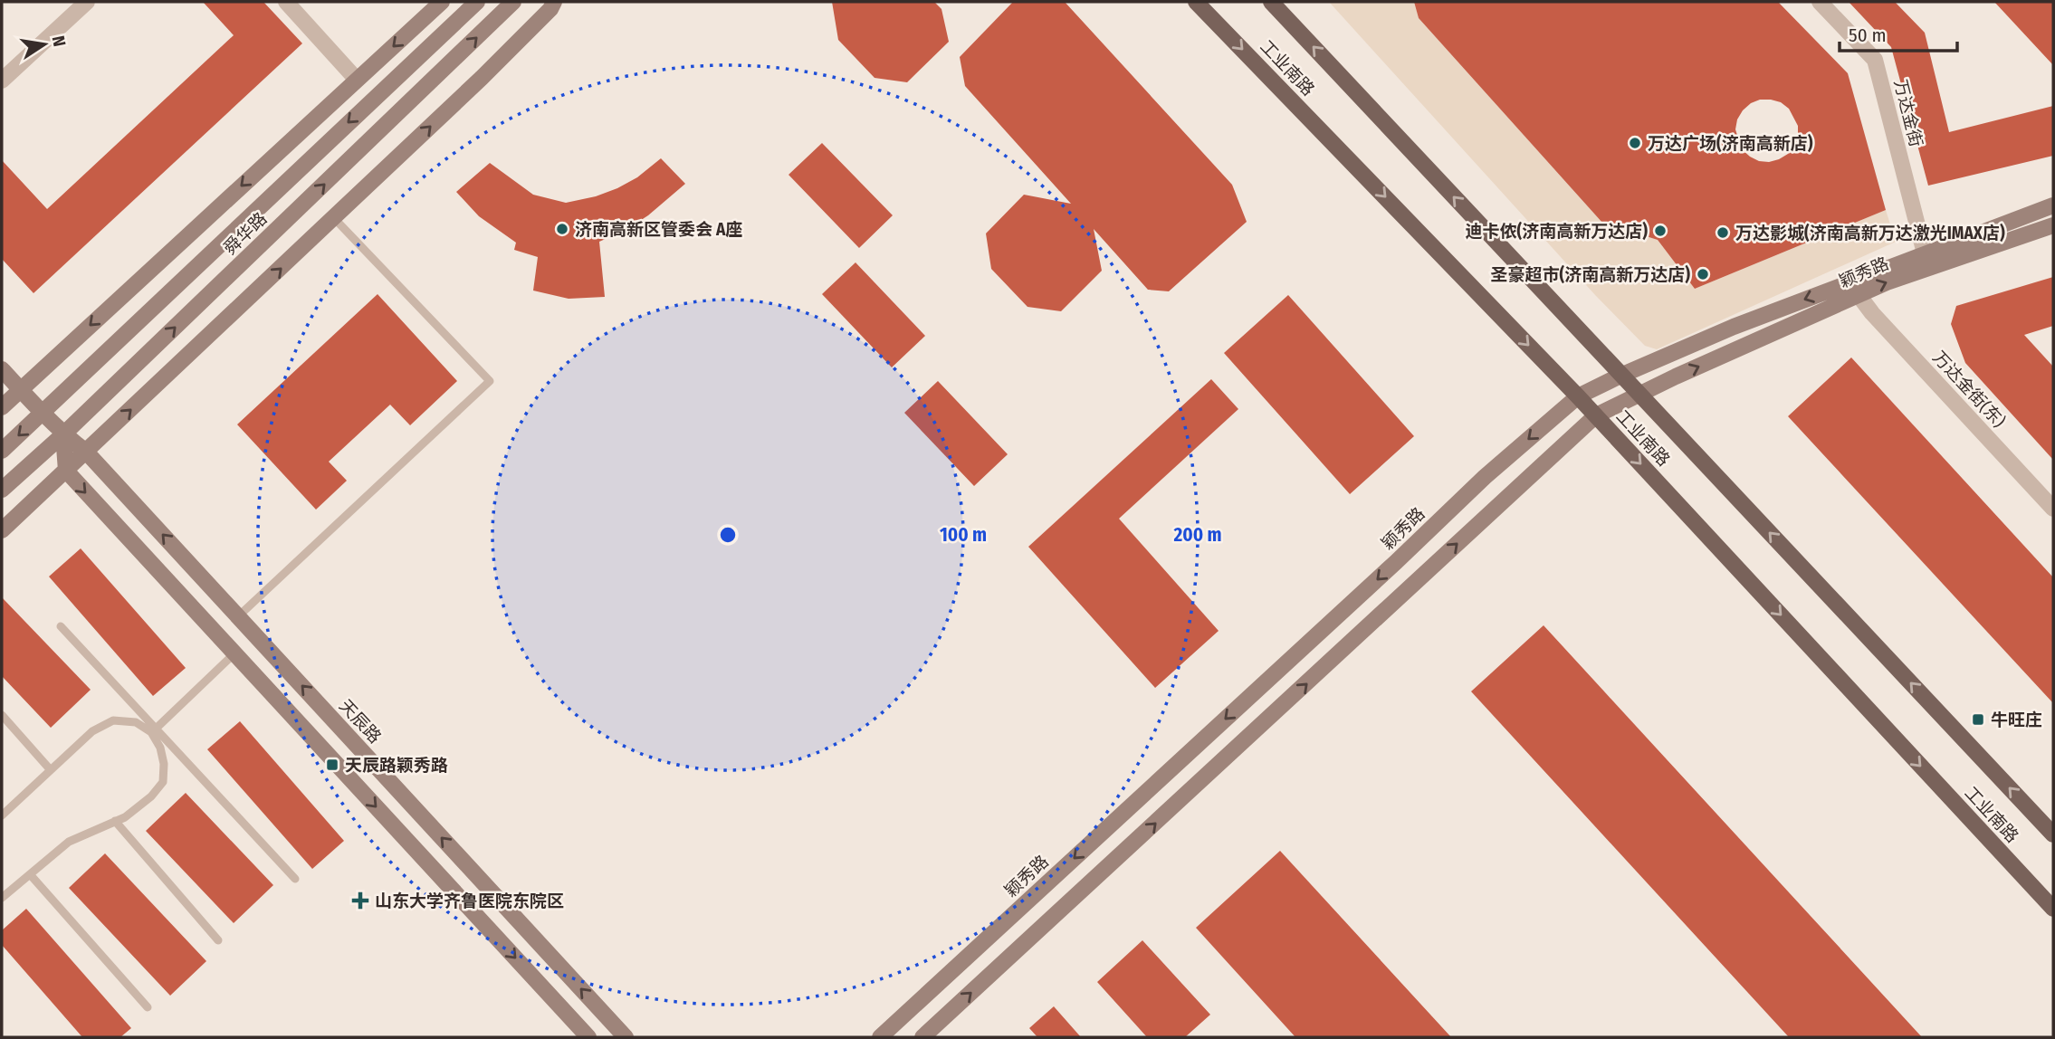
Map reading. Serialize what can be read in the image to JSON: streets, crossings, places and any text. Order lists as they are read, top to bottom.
{
  "streets": {
    "main road": [
      "工业南路",
      "舜华路",
      "颖秀路",
      "天辰路"
    ],
    "street": ["万达金街", "万达金街(东)"]
  },
  "crossings": [
    ["工业南路", "颖秀路"],
    ["万达金街", "颖秀路"],
    ["舜华路", "天辰路"],
    ["颖秀路", "万达金街(东)"]
  ],
  "places": {
    "other": [
      "万达广场(济南高新店)",
      "济南高新区管委会 A座",
      "迪卡侬(济南高新万达店)",
      "万达影城(济南高新万达激光IMAX店)",
      "圣豪超市(济南高新万达店)"
    ],
    "transit": ["牛旺庄", "天辰路颖秀路"],
    "health": ["山东大学齐鲁医院东院区"]
  },
  "scale_bar": "50 m",
  "north": "right",
  "rings": ["100 m", "200 m"]
}
